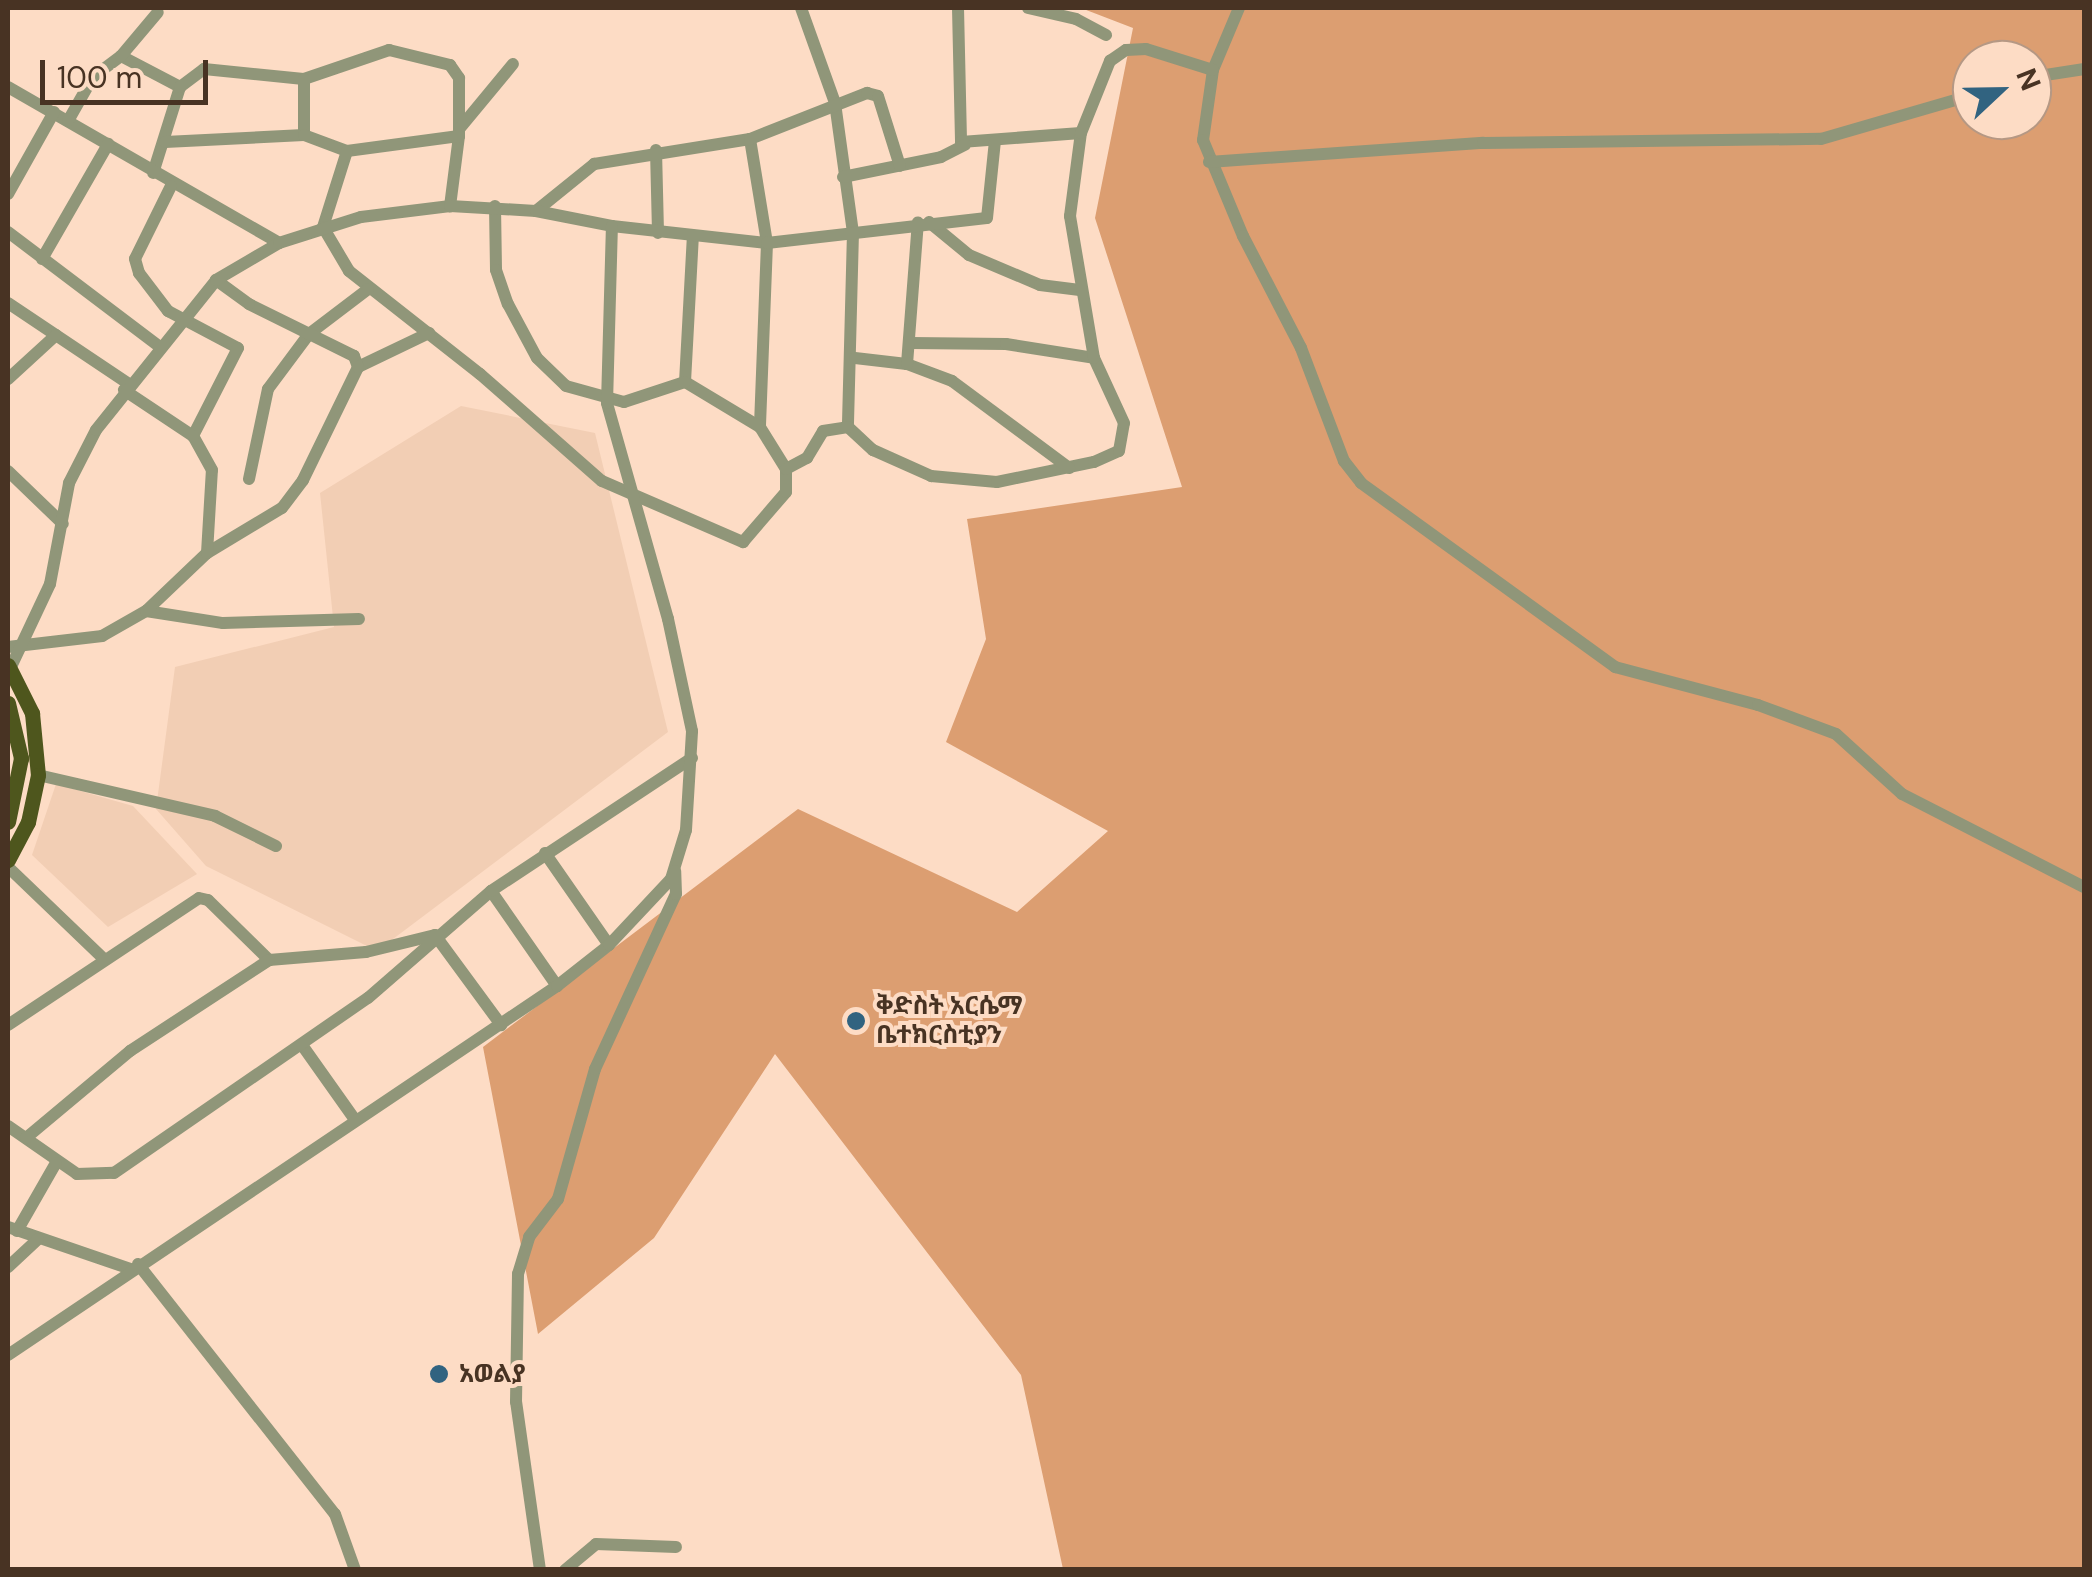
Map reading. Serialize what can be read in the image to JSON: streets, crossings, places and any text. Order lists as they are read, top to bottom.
{
  "places": ["ቅድስት አርሴማ ቤተክርስቲያን", "አወልያ"],
  "scale_bar": "100 m",
  "north": "right"
}
